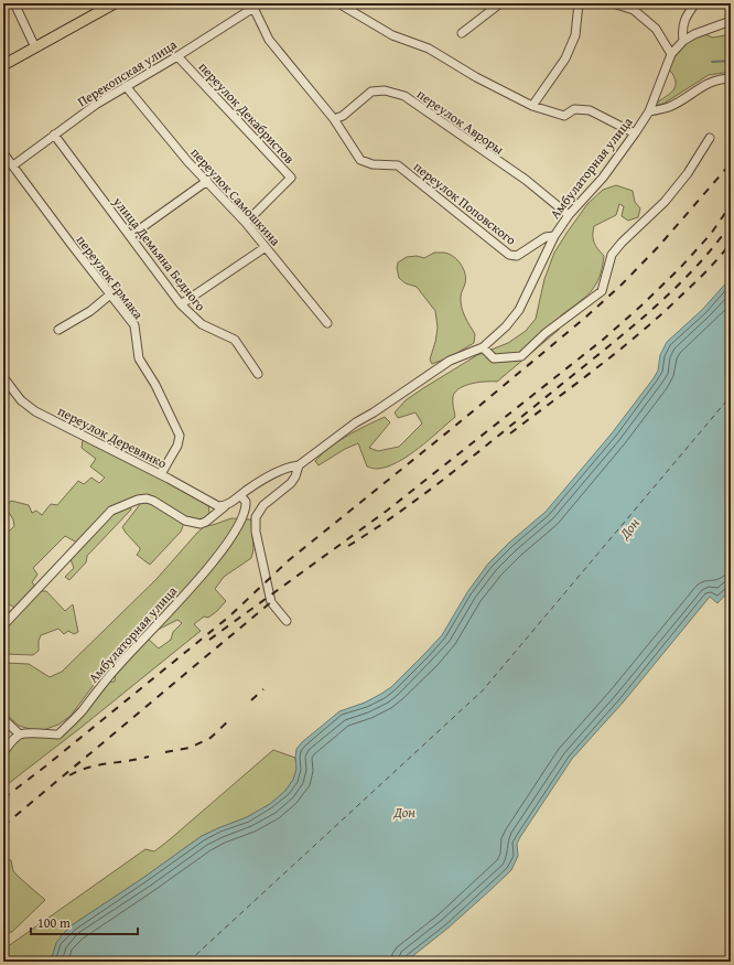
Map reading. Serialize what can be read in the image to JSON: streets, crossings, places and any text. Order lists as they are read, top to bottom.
{
  "streets": {
    "street": [
      "Перекопская улица",
      "переулок Декабристов",
      "переулок Авроры",
      "Амбулаторная улица",
      "переулок Самошкина",
      "переулок Поповского",
      "улица Демьяна Бедного",
      "переулок Ермака",
      "переулок Деревянко"
    ]
  },
  "crossings": [
    ["Перекопская улица", "переулок Декабристов"],
    ["Перекопская улица", "переулок Самошкина"],
    ["Перекопская улица", "переулок Поповского"],
    ["Перекопская улица", "улица Демьяна Бедного"],
    ["Перекопская улица", "переулок Ермака"],
    ["переулок Декабристов", "переулок Самошкина"],
    ["переулок Авроры", "Амбулаторная улица"],
    ["переулок Авроры", "переулок Поповского"],
    ["Амбулаторная улица", "переулок Поповского"],
    ["Амбулаторная улица", "переулок Деревянко"],
    ["переулок Ермака", "переулок Деревянко"]
  ],
  "water": ["Дон"],
  "scale_bar": "100 m"
}
